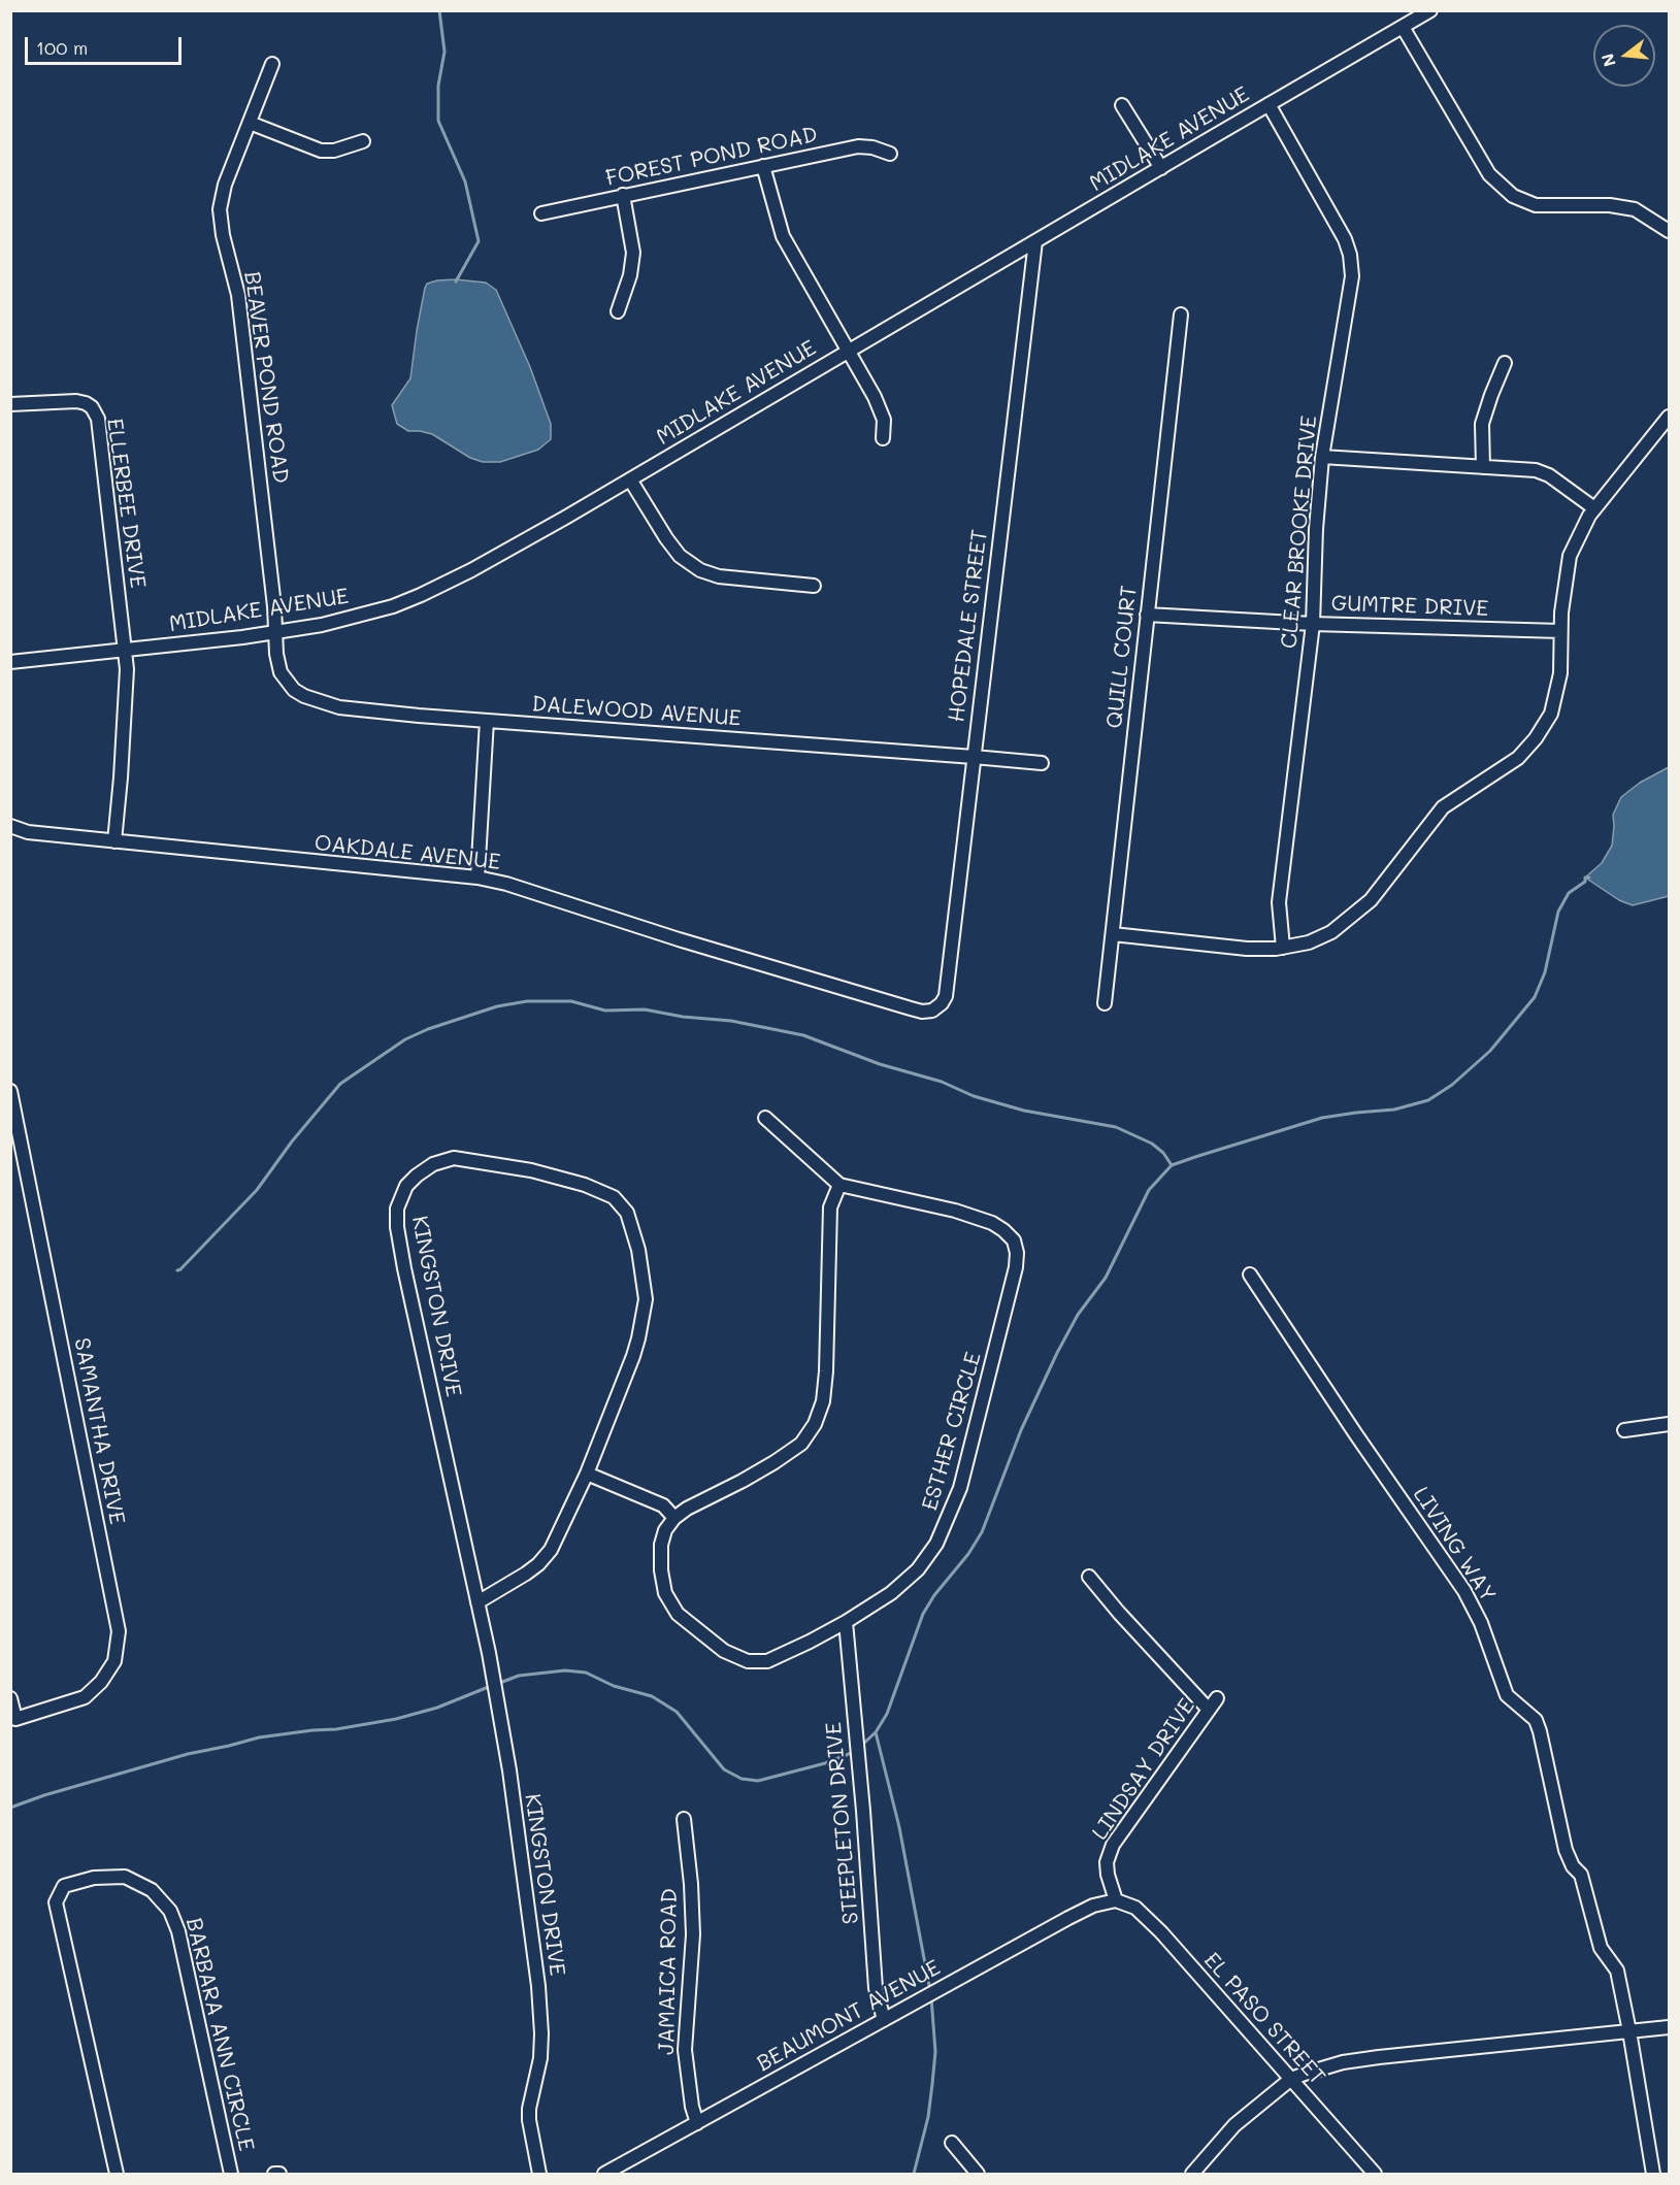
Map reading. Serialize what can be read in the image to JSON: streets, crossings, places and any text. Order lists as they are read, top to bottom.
{
  "streets": {
    "street": [
      "MIDLAKE AVENUE",
      "FOREST POND ROAD",
      "BEAVER POND ROAD",
      "ELLERBEE DRIVE",
      "CLEAR BROOKE DRIVE",
      "GUMTRE DRIVE",
      "HOPEDALE STREET",
      "QUILL COURT",
      "DALEWOOD AVENUE",
      "OAKDALE AVENUE",
      "KINGSTON DRIVE",
      "SAMANTHA DRIVE",
      "ESTHER CIRCLE",
      "LIVING WAY",
      "LINDSAY DRIVE",
      "STEEPLETON DRIVE",
      "JAMAICA ROAD",
      "BEAUMONT AVENUE",
      "EL PASO STREET",
      "BARBARA ANN CIRCLE"
    ]
  },
  "crossings": [
    ["MIDLAKE AVENUE", "BEAVER POND ROAD"],
    ["MIDLAKE AVENUE", "ELLERBEE DRIVE"],
    ["MIDLAKE AVENUE", "CLEAR BROOKE DRIVE"],
    ["MIDLAKE AVENUE", "HOPEDALE STREET"],
    ["MIDLAKE AVENUE", "DALEWOOD AVENUE"],
    ["BEAVER POND ROAD", "DALEWOOD AVENUE"],
    ["CLEAR BROOKE DRIVE", "GUMTRE DRIVE"],
    ["GUMTRE DRIVE", "QUILL COURT"],
    ["HOPEDALE STREET", "DALEWOOD AVENUE"],
    ["HOPEDALE STREET", "OAKDALE AVENUE"],
    ["ESTHER CIRCLE", "STEEPLETON DRIVE"],
    ["LINDSAY DRIVE", "BEAUMONT AVENUE"],
    ["LINDSAY DRIVE", "EL PASO STREET"],
    ["STEEPLETON DRIVE", "BEAUMONT AVENUE"],
    ["JAMAICA ROAD", "BEAUMONT AVENUE"],
    ["BEAUMONT AVENUE", "EL PASO STREET"]
  ],
  "scale_bar": "100 m",
  "north": "left"
}
